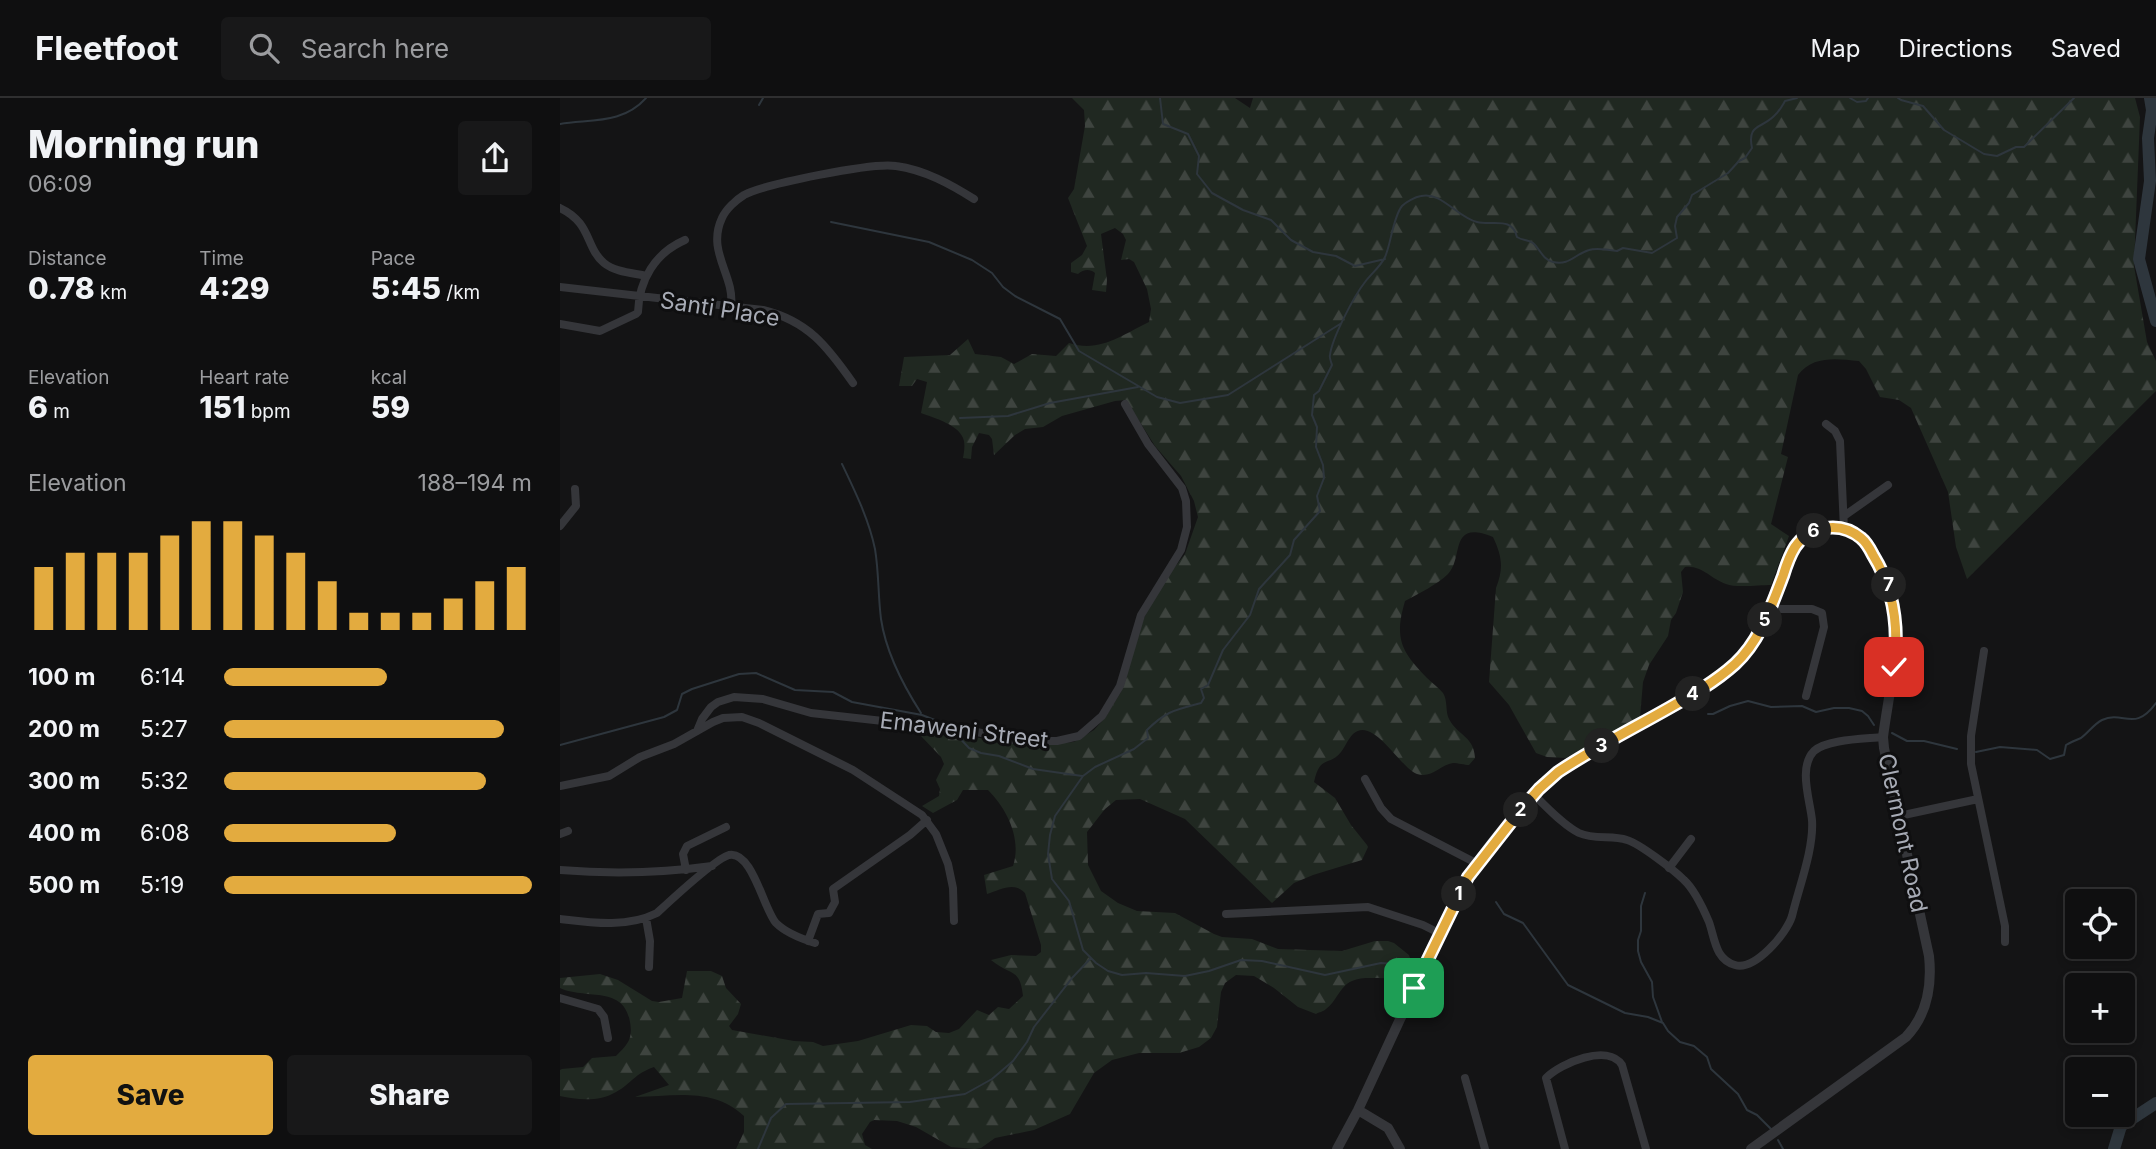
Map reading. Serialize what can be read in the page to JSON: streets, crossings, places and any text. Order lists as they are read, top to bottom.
{
  "streets": {
    "street": ["Santi Place", "Emaweni Street", "Clermont Road"]
  },
  "page": {
    "header": "Fleetfoot",
    "search": "Search here",
    "nav": ["Map", "Directions", "Saved"],
    "heading": ["Morning run", "06:09"],
    "stats": [
      ["Distance", "0.78 km"],
      ["Time", "4:29"],
      ["Pace", "5:45 /km"],
      ["Elevation", "6 m"],
      ["Heart rate", "151 bpm"],
      ["kcal", "59"]
    ],
    "chart": ["Elevation", "188–194 m"],
    "pins": [
      "6",
      "7",
      "5",
      "4",
      "3",
      "2",
      "1"
    ],
    "list": [
      {
        "name": "100 m",
        "note": "6:14"
      },
      {
        "name": "200 m",
        "note": "5:27"
      },
      {
        "name": "300 m",
        "note": "5:32"
      },
      {
        "name": "400 m",
        "note": "6:08"
      },
      {
        "name": "500 m",
        "note": "5:19"
      }
    ],
    "map_buttons": ["+", "−"],
    "buttons": ["Save", "Share"]
  }
}
